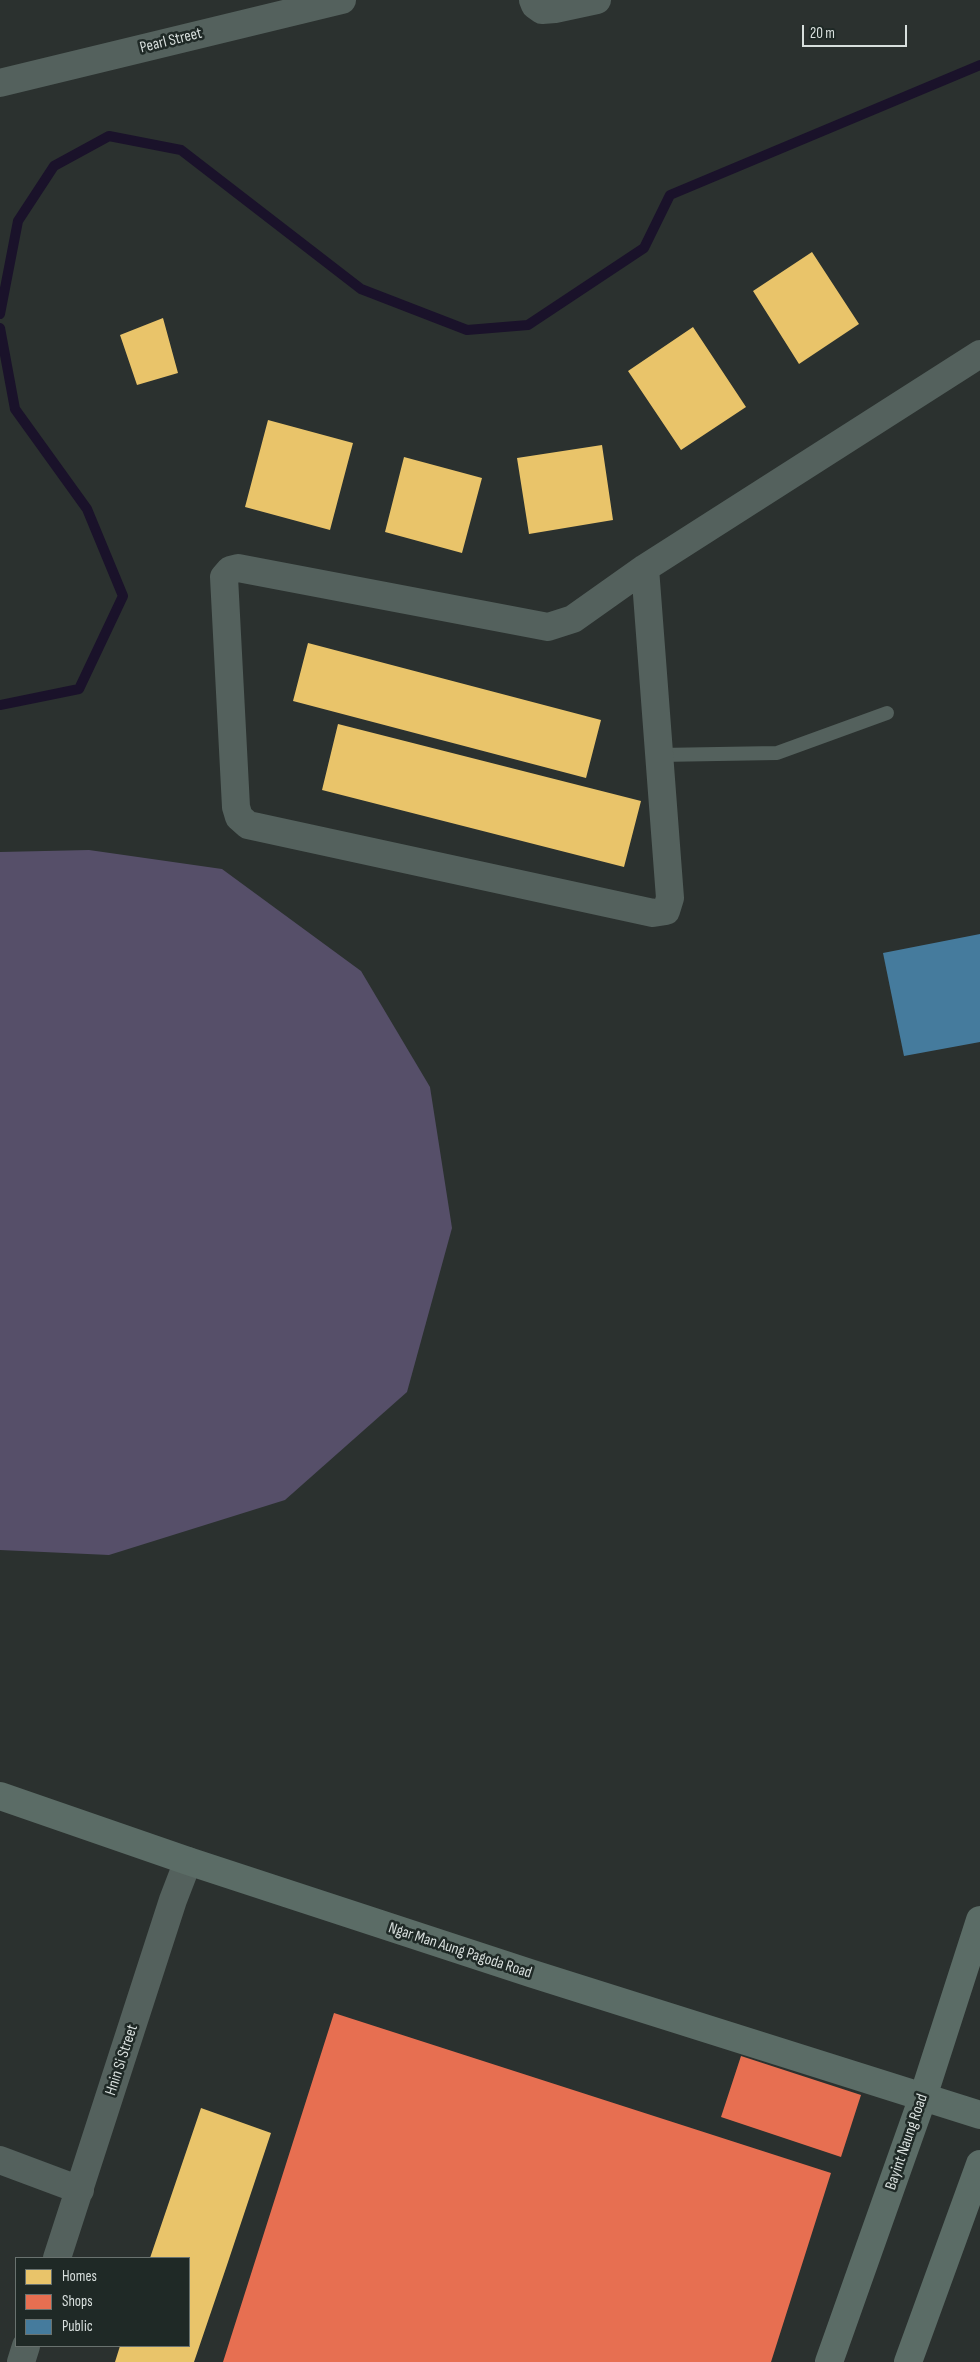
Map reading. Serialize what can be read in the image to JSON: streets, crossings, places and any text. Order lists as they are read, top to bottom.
{
  "streets": {
    "main road": ["Ngar Man Aung Pagoda Road", "Bayint Naung Road"],
    "street": ["Pearl Street", "Hnin Si Street"]
  },
  "crossings": [
    ["Ngar Man Aung Pagoda Road", "Hnin Si Street"],
    ["Ngar Man Aung Pagoda Road", "Bayint Naung Road"]
  ],
  "legend": ["Homes", "Shops", "Public"],
  "scale_bar": "20 m"
}
